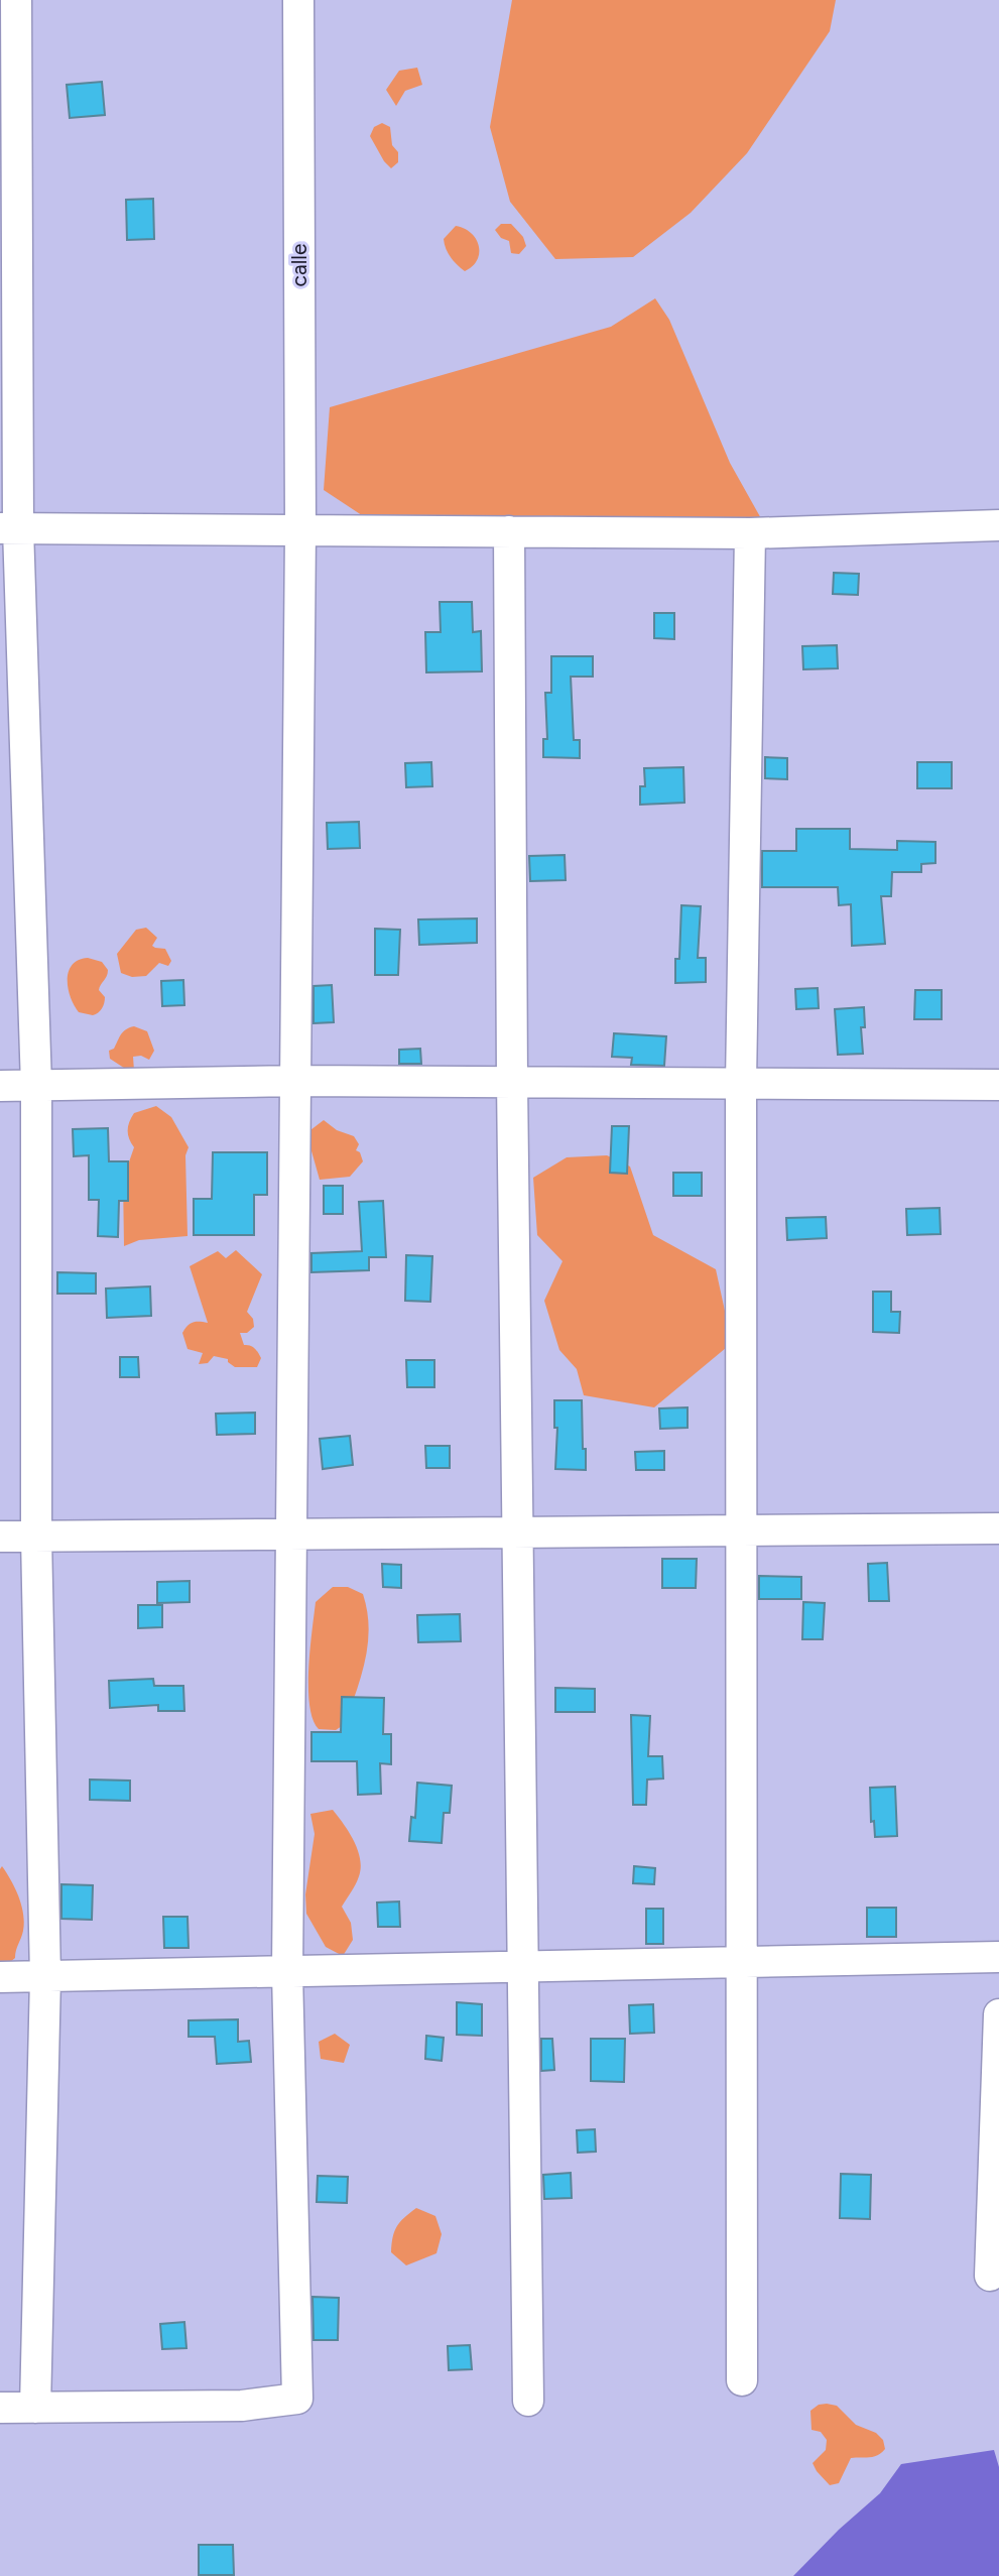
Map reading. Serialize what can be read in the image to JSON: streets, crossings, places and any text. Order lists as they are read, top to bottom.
{
  "streets": {
    "street": ["calle"]
  }
}
